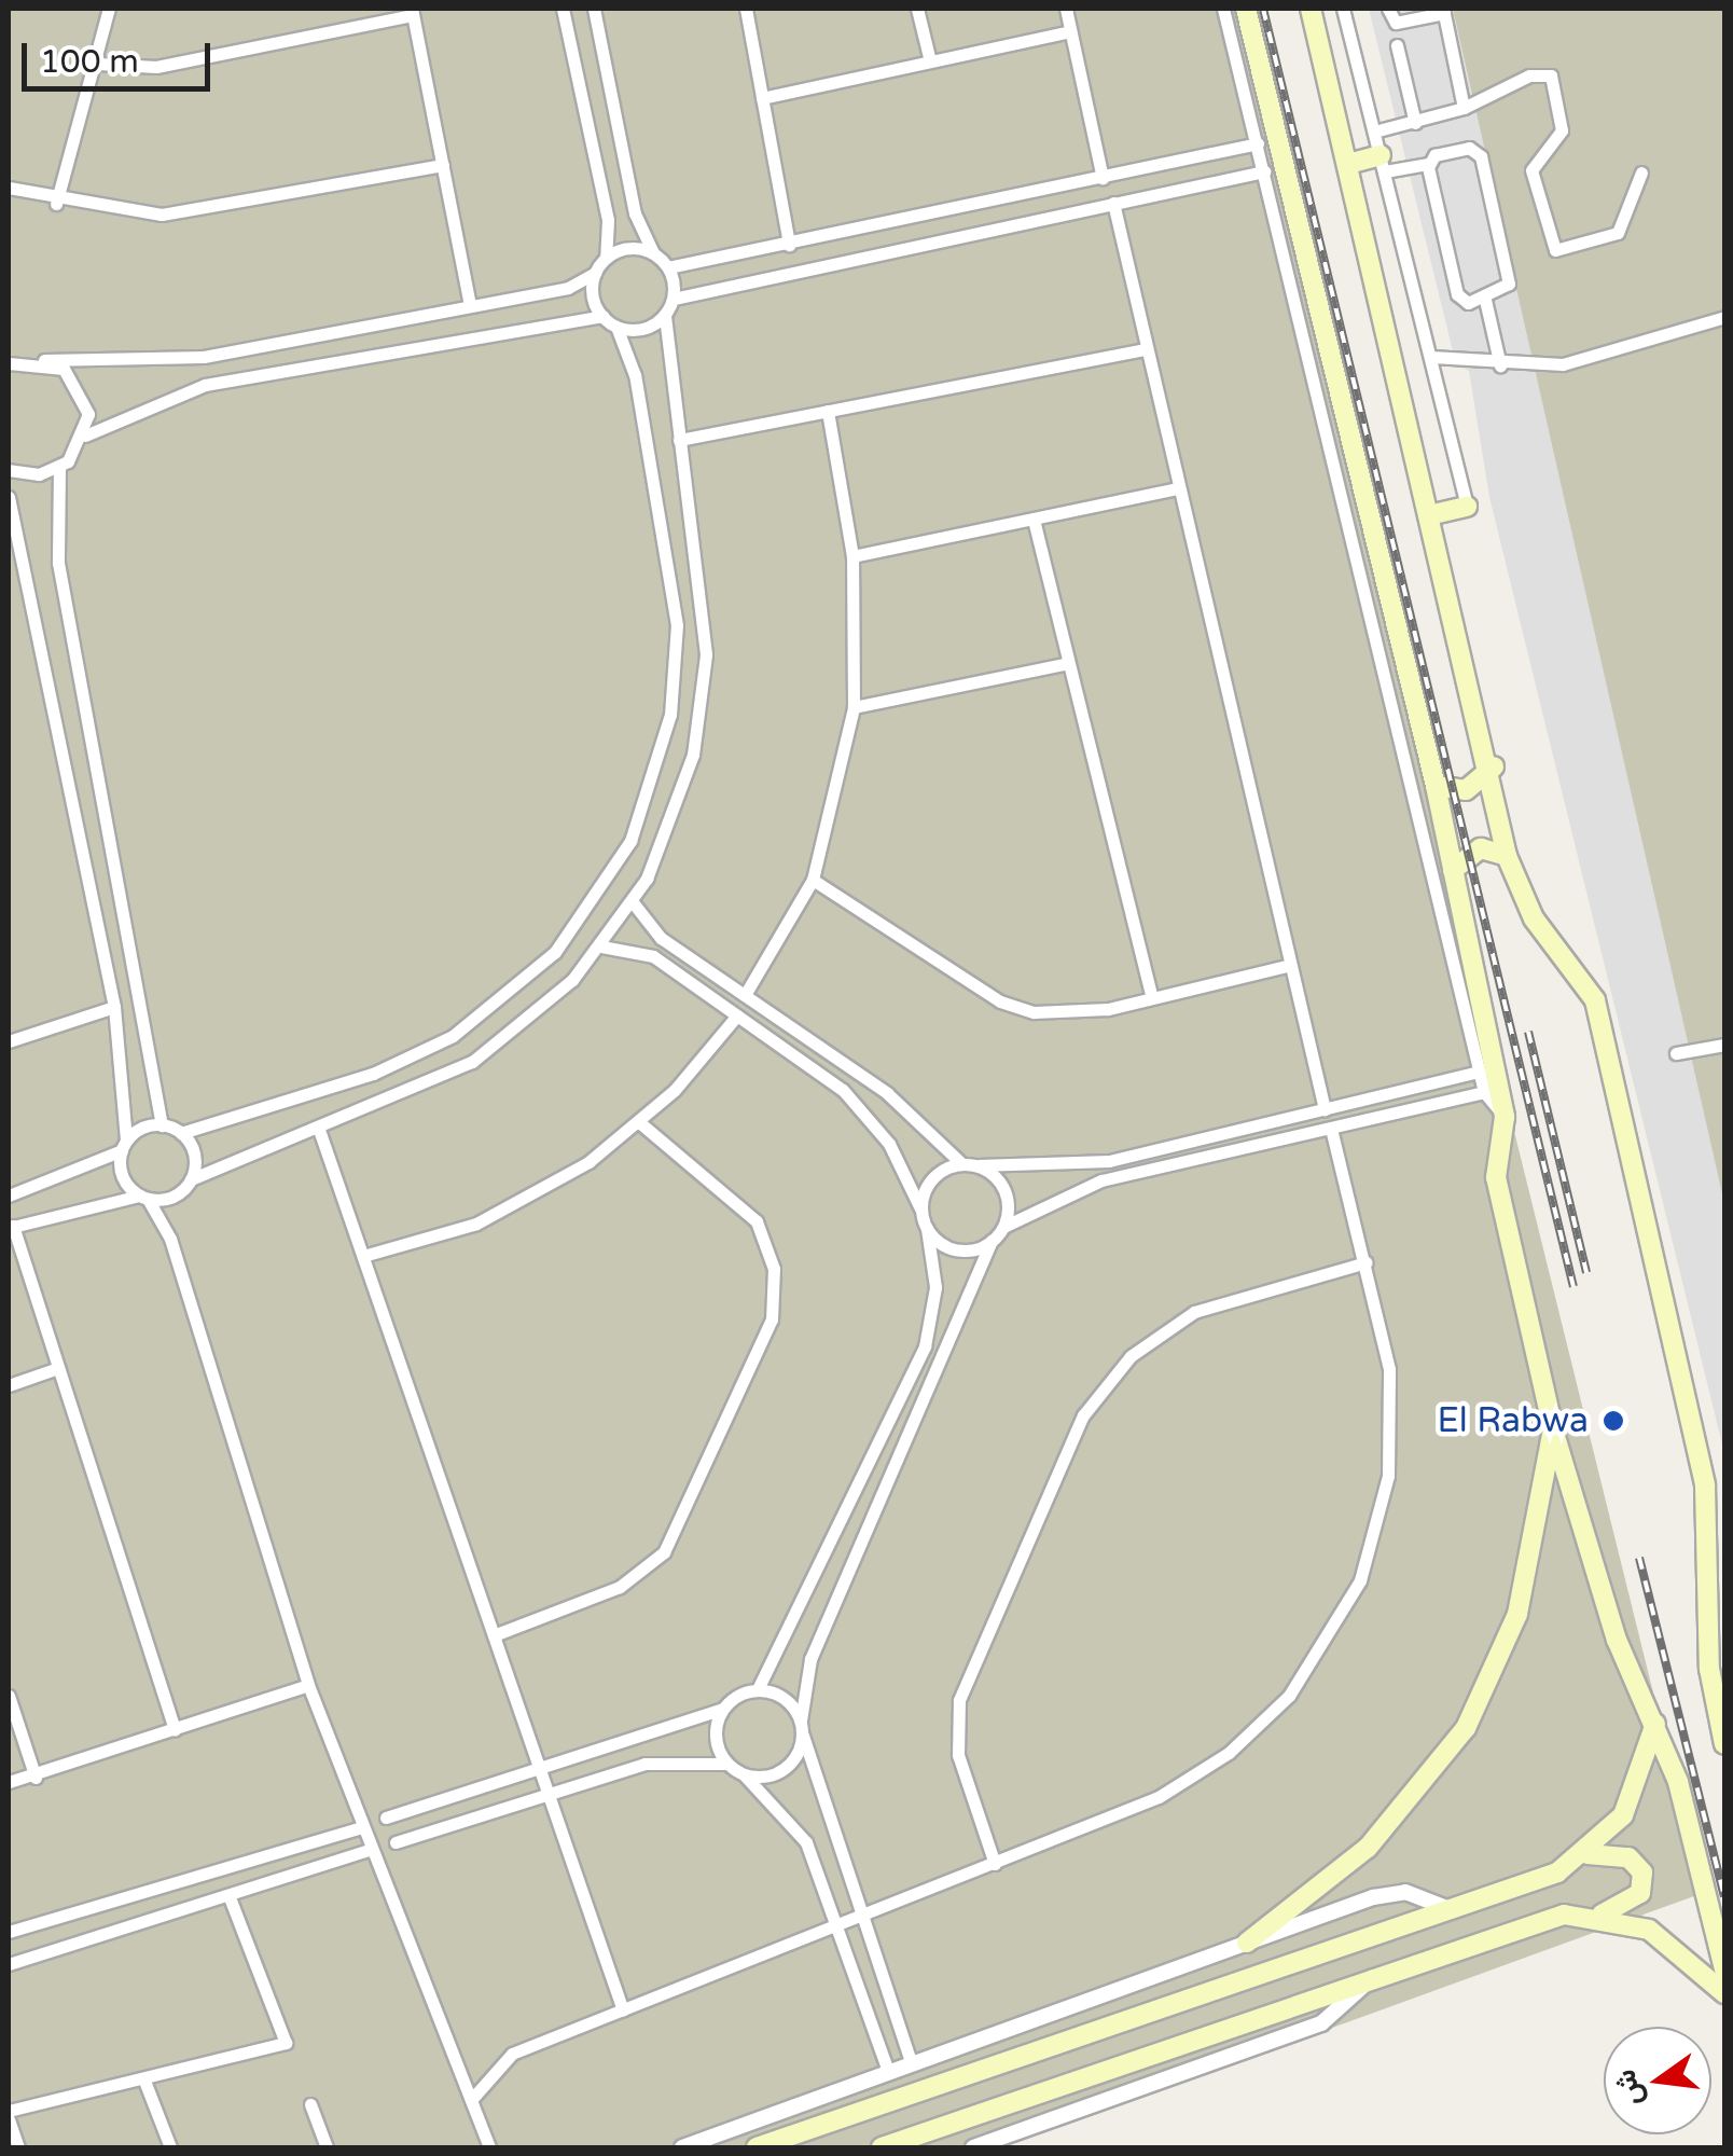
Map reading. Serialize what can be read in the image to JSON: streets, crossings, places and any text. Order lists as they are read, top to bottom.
{
  "places": ["El Rabwa"],
  "scale_bar": "100 m",
  "north": "left"
}
